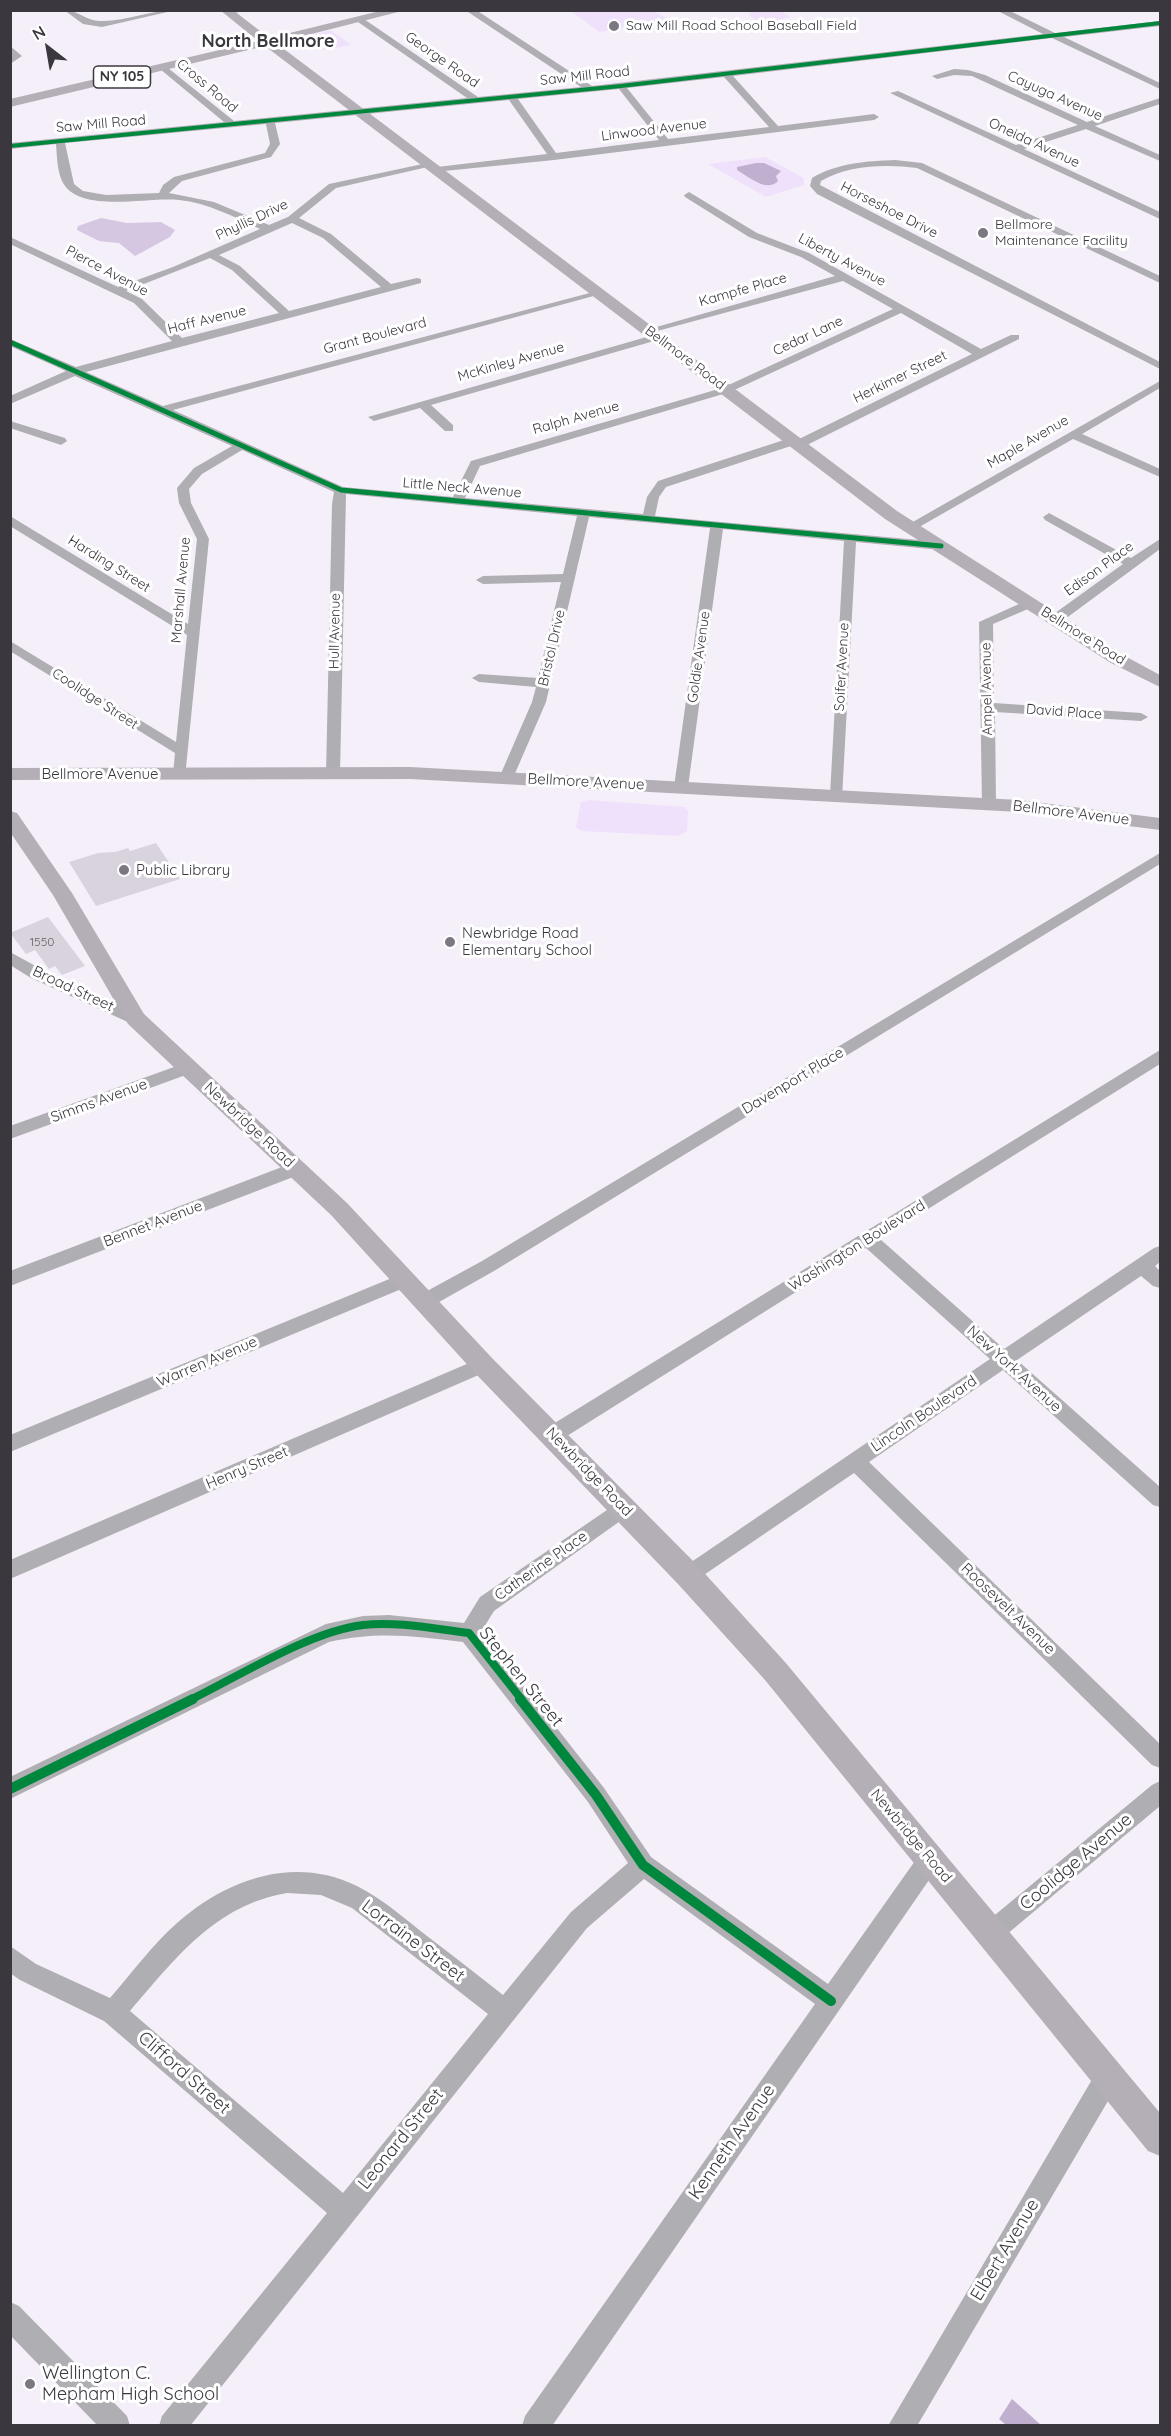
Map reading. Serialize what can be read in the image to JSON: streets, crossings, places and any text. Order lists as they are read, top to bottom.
{
  "streets": {
    "main road": [
      "NY 105",
      "Bellmore Road",
      "Bellmore Avenue",
      "Newbridge Road"
    ],
    "street": [
      "George Road",
      "Saw Mill Road",
      "Cross Road",
      "Cayuga Avenue",
      "Linwood Avenue",
      "Oneida Avenue",
      "Horseshoe Drive",
      "Phyllis Drive",
      "Liberty Avenue",
      "Pierce Avenue",
      "Kampfe Place",
      "Haff Avenue",
      "Grant Boulevard",
      "Cedar Lane",
      "McKinley Avenue",
      "Herkimer Street",
      "Ralph Avenue",
      "Maple Avenue",
      "Little Neck Avenue",
      "Harding Street",
      "Edison Place",
      "Marshall Avenue",
      "Hull Avenue",
      "Bristol Drive",
      "Goldie Avenue",
      "Soifer Avenue",
      "Ampel Avenue",
      "Coolidge Street",
      "David Place",
      "Broad Street",
      "Davenport Place",
      "Simms Avenue",
      "Bennet Avenue",
      "Washington Boulevard",
      "Warren Avenue",
      "New York Avenue",
      "Lincoln Boulevard",
      "Henry Street",
      "Catherine Place",
      "Roosevelt Avenue",
      "Stephen Street",
      "Coolidge Avenue",
      "Lorraine Street",
      "Clifford Street",
      "Leonard Street",
      "Kenneth Avenue",
      "Elbert Avenue"
    ]
  },
  "crossings": [
    ["George Road", "Saw Mill Road"],
    ["George Road", "NY 105"],
    ["Saw Mill Road", "Cross Road"],
    ["Saw Mill Road", "Bellmore Road"],
    ["NY 105", "Cross Road"],
    ["NY 105", "Bellmore Road"],
    ["Linwood Avenue", "Phyllis Drive"],
    ["Linwood Avenue", "Bellmore Road"],
    ["Phyllis Drive", "Pierce Avenue"],
    ["Phyllis Drive", "Bellmore Road"],
    ["Liberty Avenue", "Kampfe Place"],
    ["Liberty Avenue", "Cedar Lane"],
    ["Liberty Avenue", "Herkimer Street"],
    ["Pierce Avenue", "Haff Avenue"],
    ["Kampfe Place", "Bellmore Road"],
    ["Kampfe Place", "McKinley Avenue"],
    ["Haff Avenue", "Little Neck Avenue"],
    ["Grant Boulevard", "Bellmore Road"],
    ["Grant Boulevard", "Little Neck Avenue"],
    ["Cedar Lane", "Bellmore Road"],
    ["Cedar Lane", "Ralph Avenue"],
    ["Bellmore Road", "McKinley Avenue"],
    ["Bellmore Road", "Herkimer Street"],
    ["Bellmore Road", "Ralph Avenue"],
    ["Bellmore Road", "Maple Avenue"],
    ["Bellmore Road", "Little Neck Avenue"],
    ["Bellmore Road", "Edison Place"],
    ["Bellmore Road", "Ampel Avenue"],
    ["Herkimer Street", "Little Neck Avenue"],
    ["Ralph Avenue", "Little Neck Avenue"],
    ["Little Neck Avenue", "Marshall Avenue"],
    ["Little Neck Avenue", "Hull Avenue"],
    ["Little Neck Avenue", "Bristol Drive"],
    ["Little Neck Avenue", "Goldie Avenue"],
    ["Little Neck Avenue", "Soifer Avenue"],
    ["Harding Street", "Marshall Avenue"],
    ["Marshall Avenue", "Coolidge Street"],
    ["Marshall Avenue", "Bellmore Avenue"],
    ["Hull Avenue", "Bellmore Avenue"],
    ["Bristol Drive", "Bellmore Avenue"],
    ["Goldie Avenue", "Bellmore Avenue"],
    ["Soifer Avenue", "Bellmore Avenue"],
    ["Ampel Avenue", "David Place"],
    ["Ampel Avenue", "Bellmore Avenue"],
    ["Broad Street", "Newbridge Road"],
    ["Davenport Place", "Newbridge Road"],
    ["Simms Avenue", "Newbridge Road"],
    ["Newbridge Road", "Bennet Avenue"],
    ["Newbridge Road", "Washington Boulevard"],
    ["Newbridge Road", "Warren Avenue"],
    ["Newbridge Road", "Lincoln Boulevard"],
    ["Newbridge Road", "Henry Street"],
    ["Newbridge Road", "Catherine Place"],
    ["Newbridge Road", "Coolidge Avenue"],
    ["Newbridge Road", "Kenneth Avenue"],
    ["Newbridge Road", "Elbert Avenue"],
    ["Washington Boulevard", "New York Avenue"],
    ["New York Avenue", "Lincoln Boulevard"],
    ["Lincoln Boulevard", "Roosevelt Avenue"],
    ["Catherine Place", "Stephen Street"],
    ["Stephen Street", "Leonard Street"],
    ["Stephen Street", "Kenneth Avenue"],
    ["Lorraine Street", "Clifford Street"],
    ["Lorraine Street", "Leonard Street"],
    ["Clifford Street", "Leonard Street"]
  ],
  "districts": ["North Bellmore"],
  "places": [
    "Saw Mill Road School Baseball Field",
    "Bellmore Maintenance Facility",
    "Public Library",
    "Newbridge Road Elementary School",
    "Wellington C. Mepham High School"
  ],
  "house_numbers": ["1550"],
  "north": "top left"
}
